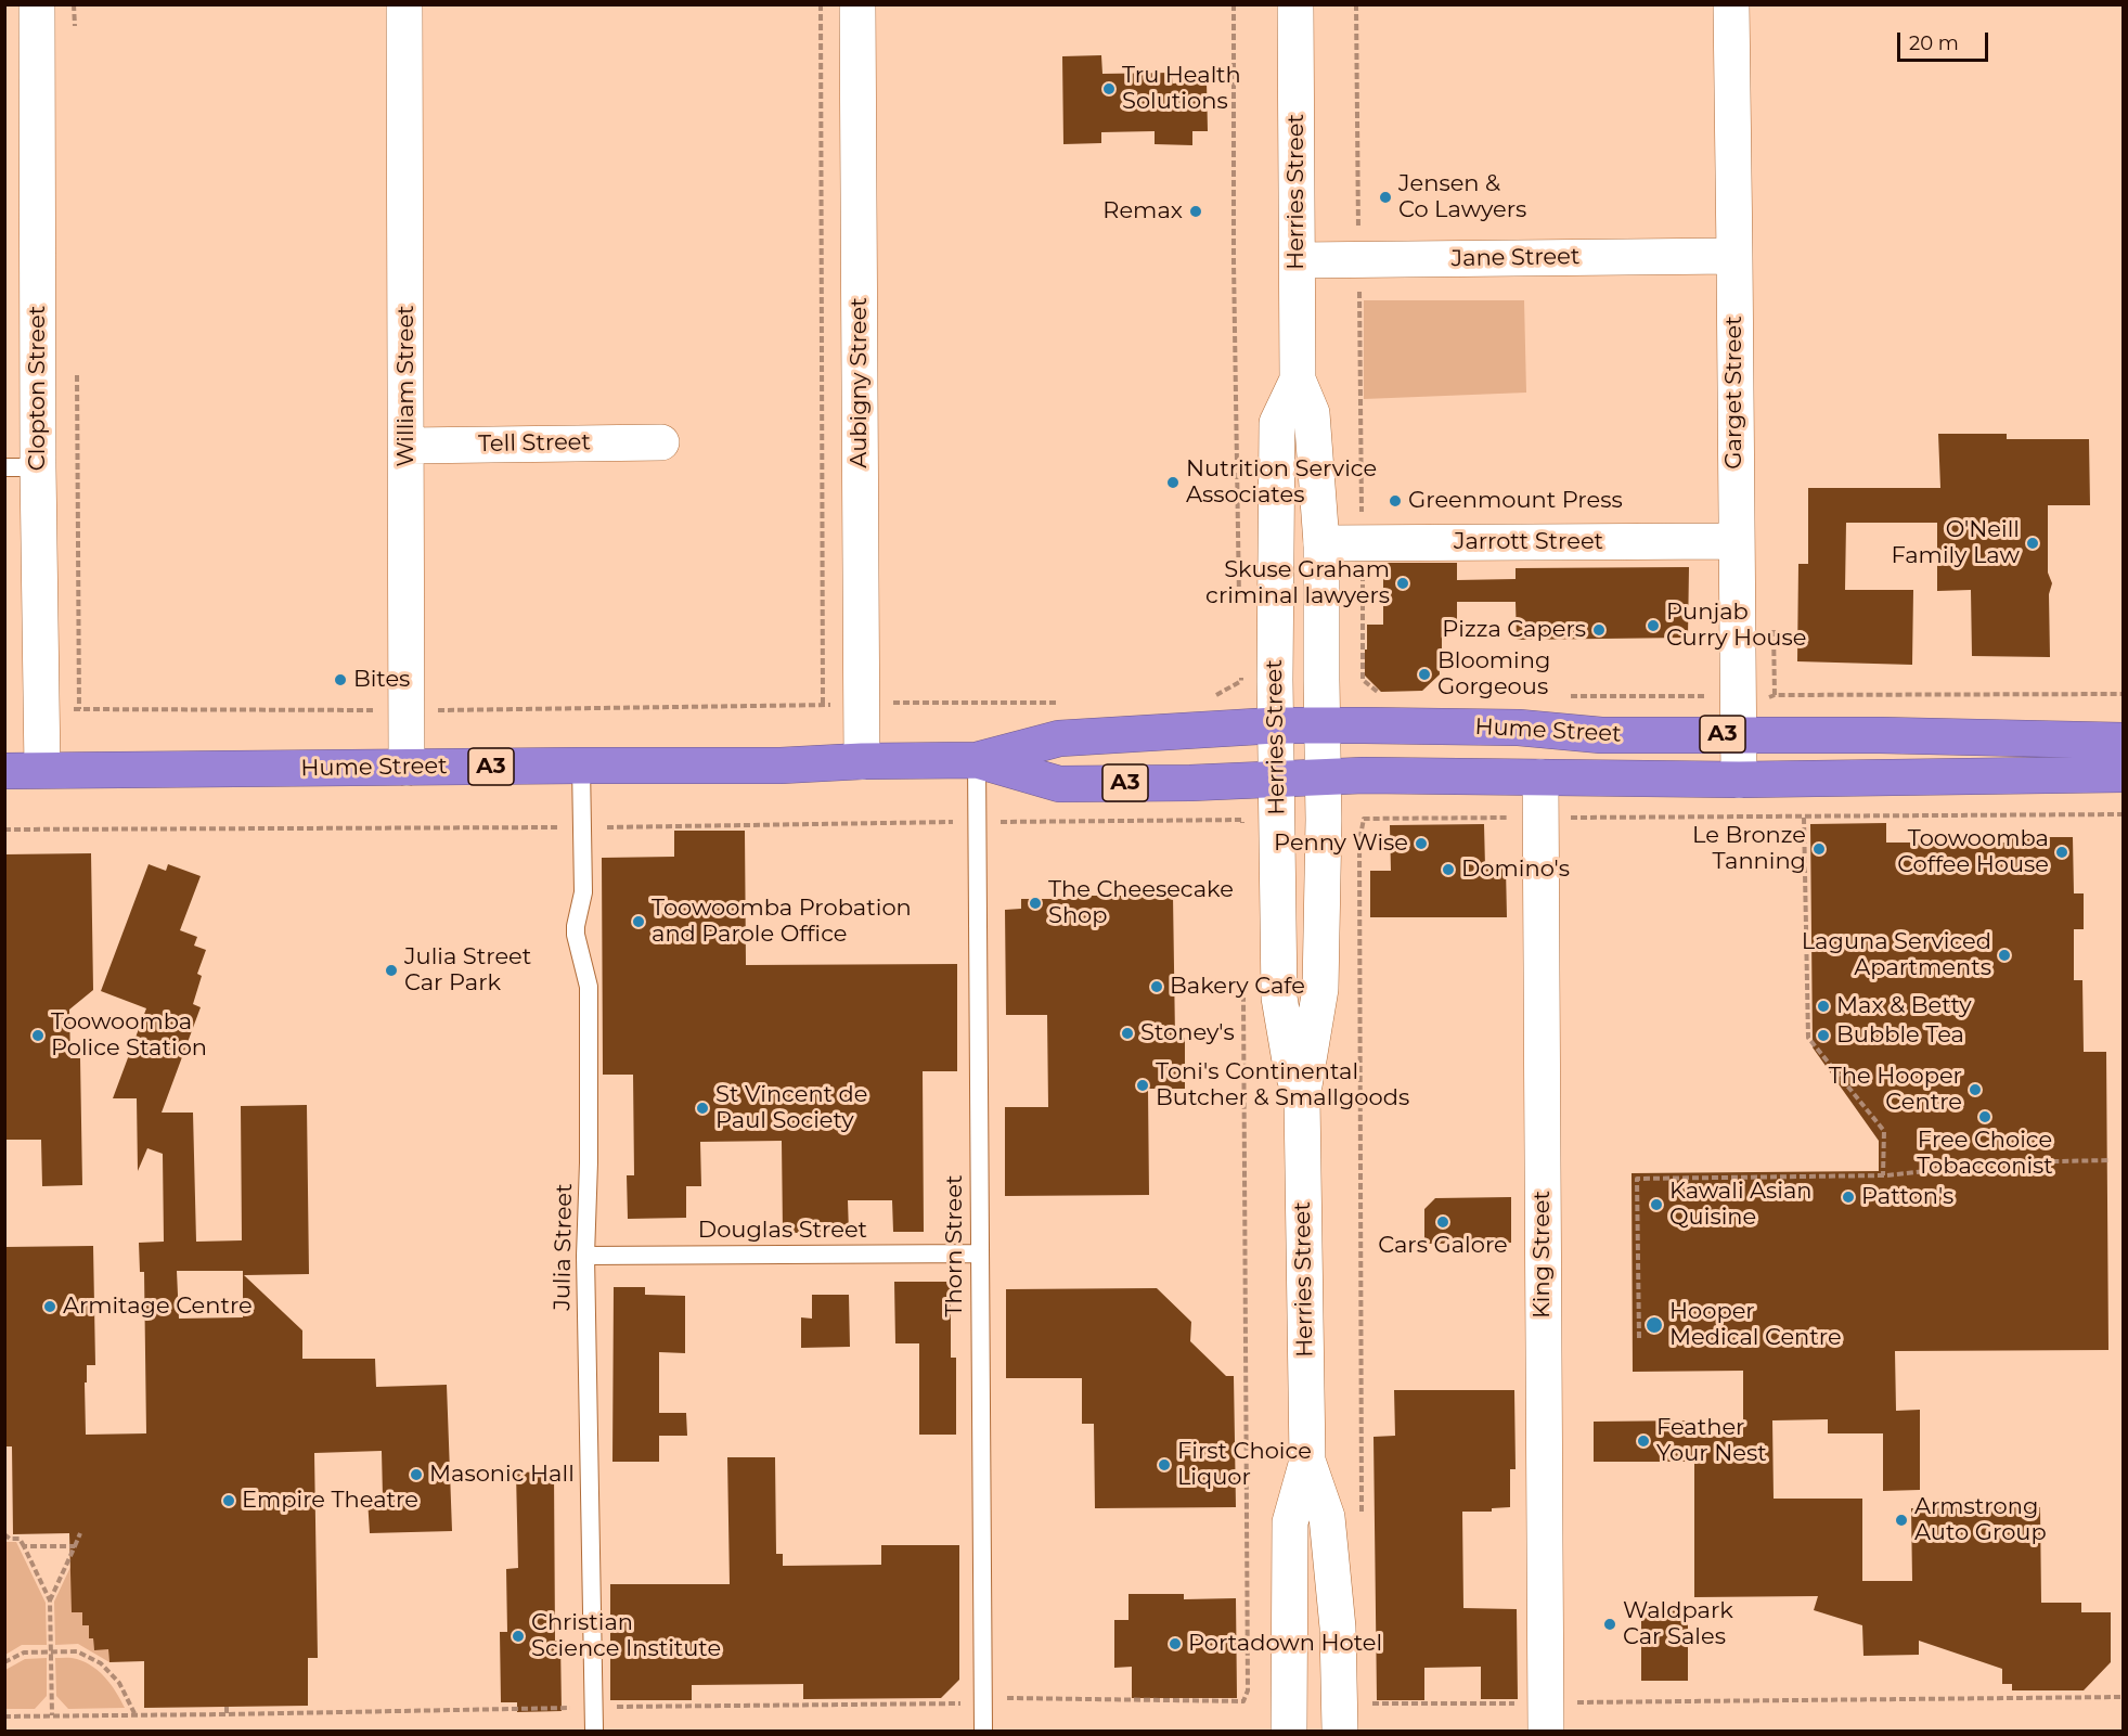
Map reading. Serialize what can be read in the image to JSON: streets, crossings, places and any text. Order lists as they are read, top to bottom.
{
  "streets": {
    "highway": ["Hume Street", "A3"],
    "street": [
      "Herries Street",
      "Jane Street",
      "Aubigny Street",
      "William Street",
      "Clopton Street",
      "Garget Street",
      "Tell Street",
      "Jarrott Street",
      "King Street"
    ],
    "lane": ["Douglas Street", "Thorn Street", "Julia Street"]
  },
  "crossings": [
    ["Herries Street", "Jane Street"],
    ["Herries Street", "Jarrott Street"],
    ["Herries Street", "Hume Street"],
    ["Jane Street", "Garget Street"],
    ["Aubigny Street", "Hume Street"],
    ["William Street", "Tell Street"],
    ["William Street", "Hume Street"],
    ["Clopton Street", "Hume Street"],
    ["Garget Street", "Jarrott Street"],
    ["Garget Street", "Hume Street"],
    ["Hume Street", "Thorn Street"],
    ["Hume Street", "Julia Street"],
    ["Hume Street", "King Street"],
    ["Douglas Street", "Thorn Street"],
    ["Douglas Street", "Julia Street"]
  ],
  "places": [
    "Tru Health Solutions",
    "Jensen & Co Lawyers",
    "Remax",
    "Nutrition Service Associates",
    "Greenmount Press",
    "O'Neill Family Law",
    "Skuse Graham criminal lawyers",
    "Punjab Curry House",
    "Pizza Capers",
    "Blooming Gorgeous",
    "Bites",
    "Penny Wise",
    "Le Bronze Tanning",
    "Toowoomba Coffee House",
    "Domino's",
    "The Cheesecake Shop",
    "Toowoomba Probation and Parole Office",
    "Laguna Serviced Apartments",
    "Julia Street Car Park",
    "Bakery Cafe",
    "Max & Betty",
    "Stoney's",
    "Toowoomba Police Station",
    "Bubble Tea",
    "Toni's Continental Butcher & Smallgoods",
    "The Hooper Centre",
    "St Vincent de Paul Society",
    "Free Choice Tobacconist",
    "Patton's",
    "Kawali Asian Quisine",
    "Cars Galore",
    "Armitage Centre",
    "Hooper Medical Centre",
    "Feather Your Nest",
    "First Choice Liquor",
    "Masonic Hall",
    "Empire Theatre",
    "Armstrong Auto Group",
    "Waldpark Car Sales",
    "Christian Science Institute",
    "Portadown Hotel"
  ],
  "scale_bar": "20 m"
}
